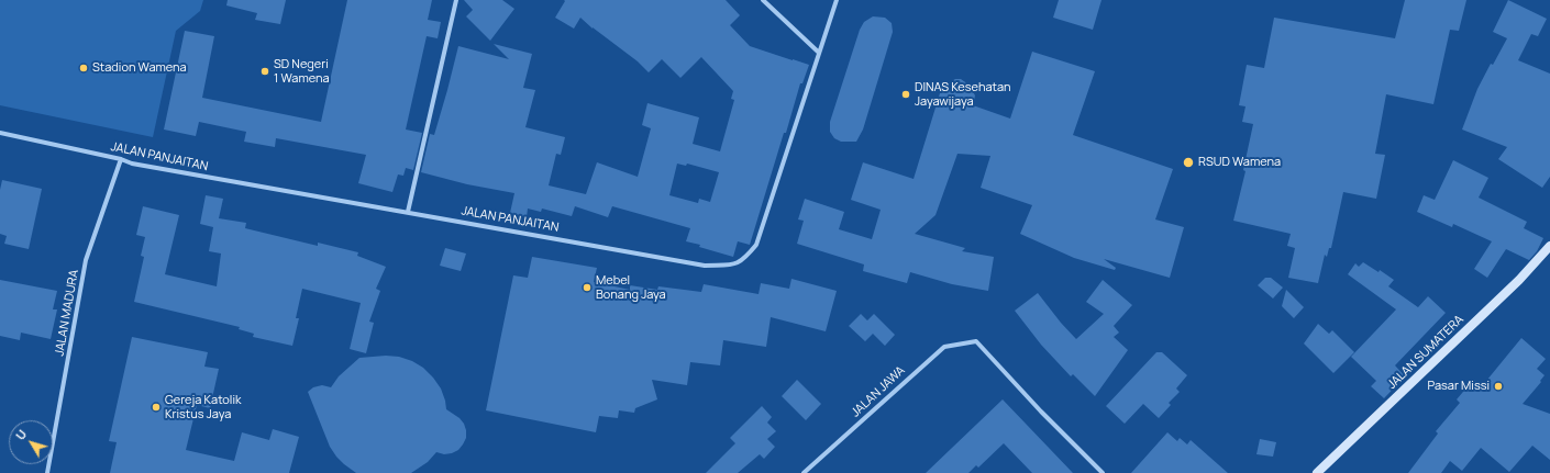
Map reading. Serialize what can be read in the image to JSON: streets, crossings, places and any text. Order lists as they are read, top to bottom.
{
  "streets": {
    "main road": ["JALAN SUMATERA"],
    "street": ["JALAN PANJAITAN", "JALAN MADURA", "JALAN JAWA"]
  },
  "crossings": [
    ["JALAN PANJAITAN", "JALAN MADURA"]
  ],
  "places": [
    "Stadion Wamena",
    "SD Negeri 1 Wamena",
    "DINAS Kesehatan Jayawijaya",
    "RSUD Wamena",
    "Mebel Bonang Jaya",
    "Pasar Missi",
    "Gereja Katolik Kristus Jaya"
  ],
  "north": "top left"
}
